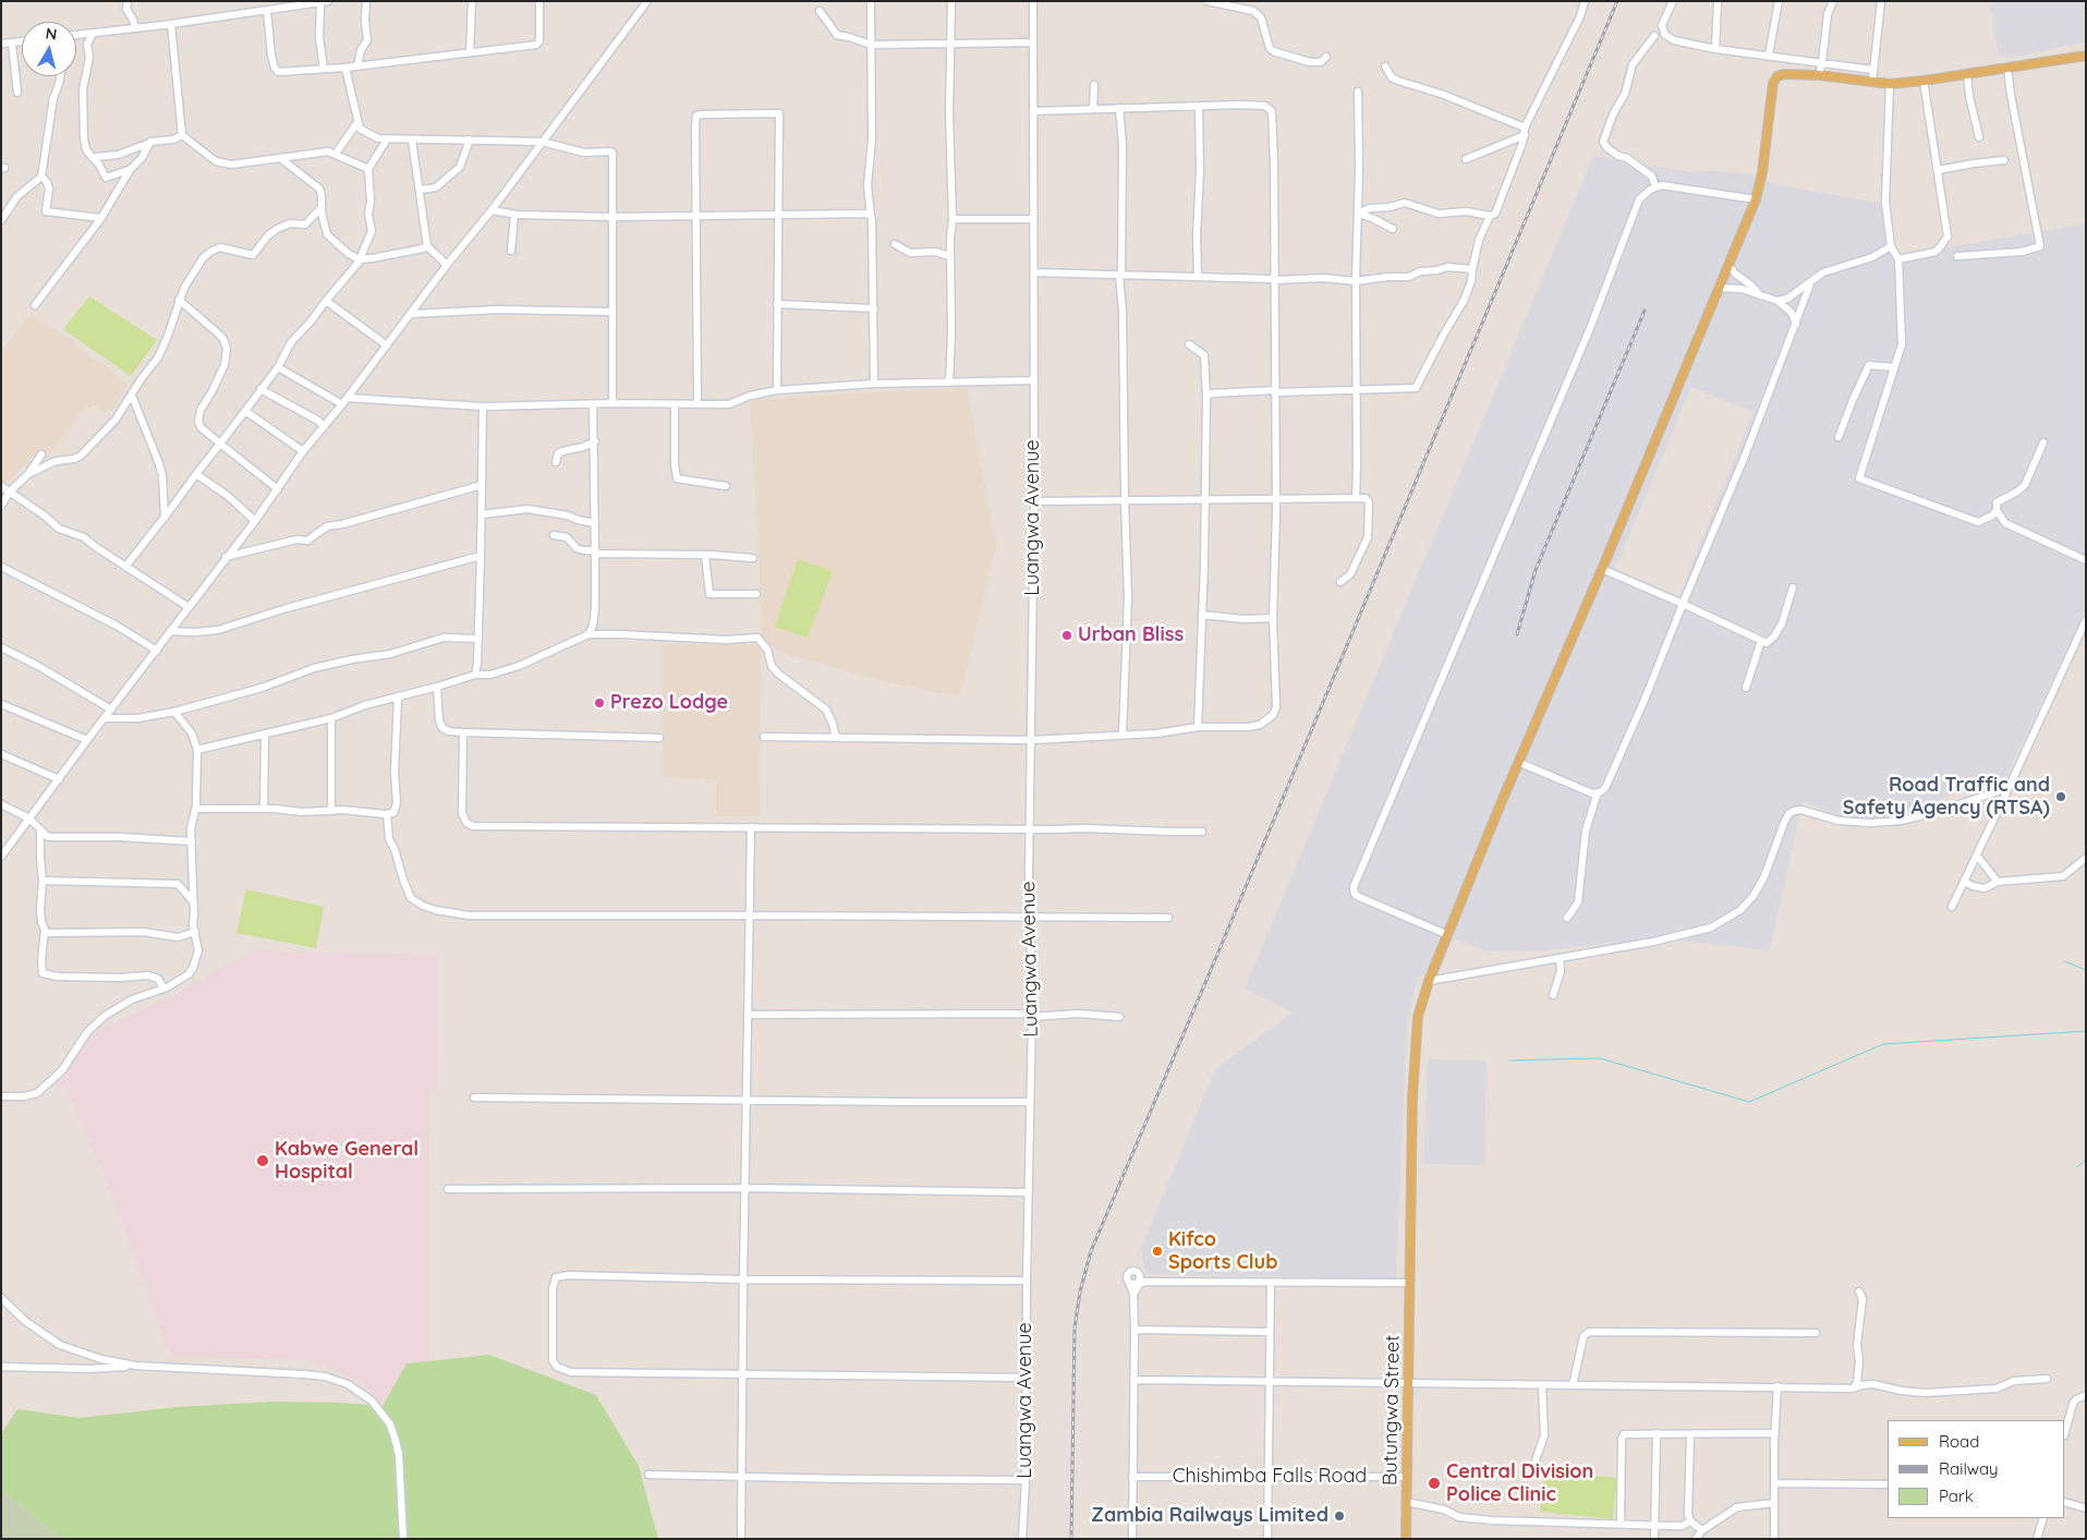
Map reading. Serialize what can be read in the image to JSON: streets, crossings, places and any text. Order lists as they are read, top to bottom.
{
  "streets": {
    "main road": ["Butungwa Street"],
    "street": ["Luangwa Avenue", "Chishimba Falls Road"]
  },
  "crossings": [
    ["Butungwa Street", "Chishimba Falls Road"]
  ],
  "places": [
    "Urban Bliss",
    "Prezo Lodge",
    "Road Traffic and Safety Agency (RTSA)",
    "Kabwe General Hospital",
    "Kifco Sports Club",
    "Central Division Police Clinic",
    "Zambia Railways Limited"
  ],
  "legend": ["Road", "Railway", "Park"],
  "north": "top"
}
